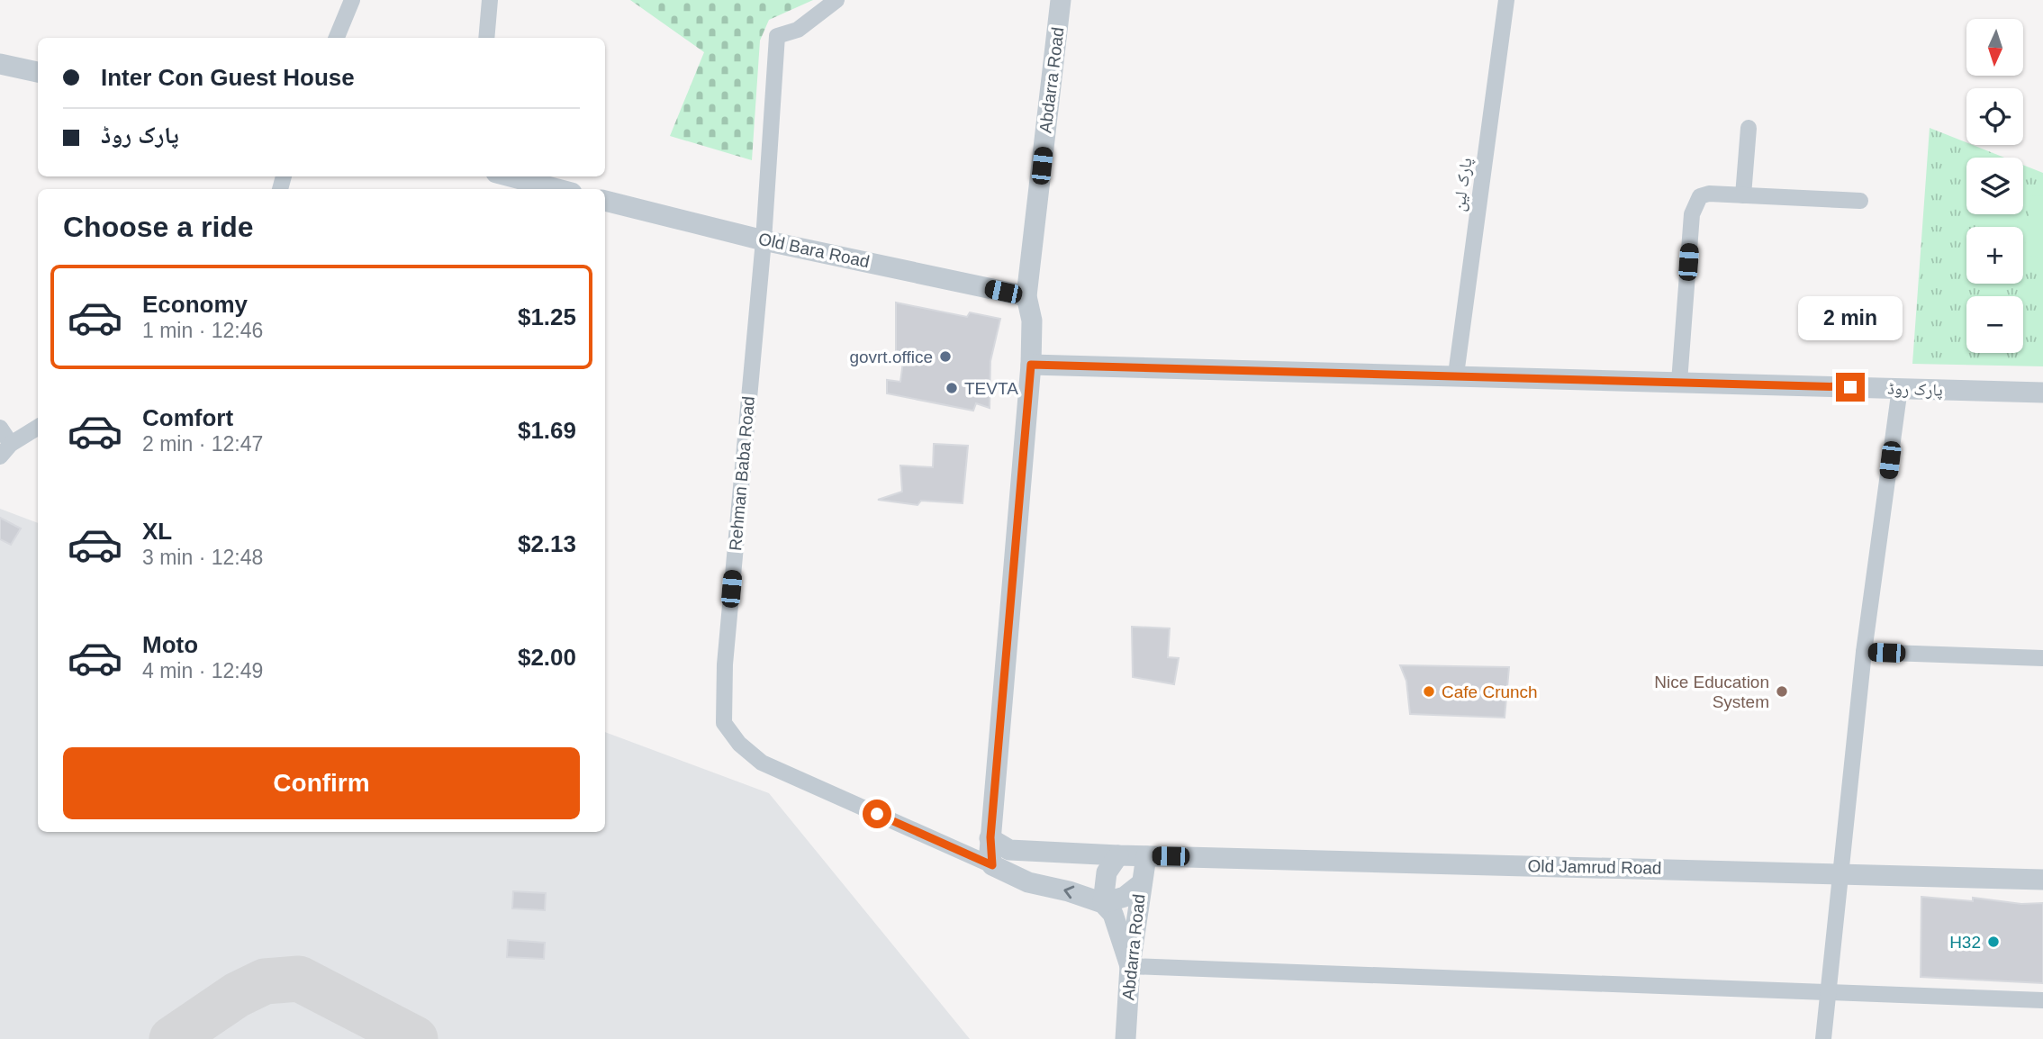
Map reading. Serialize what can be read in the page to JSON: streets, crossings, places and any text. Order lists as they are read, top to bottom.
{
  "streets": {
    "street": [
      "Abdarra Road",
      "پارک لین",
      "Old Bara Road",
      "پارک روڈ",
      "Rehman Baba Road",
      "Old Jamrud Road"
    ]
  },
  "crossings": [
    ["Abdarra Road", "Old Bara Road"],
    ["Abdarra Road", "پارک روڈ"],
    ["Abdarra Road", "Old Jamrud Road"],
    ["پارک لین", "پارک روڈ"],
    ["Old Bara Road", "Rehman Baba Road"]
  ],
  "places": [
    "govrt.office",
    "TEVTA",
    "Cafe Crunch",
    "Nice Education System",
    "H32"
  ],
  "north": "bottom",
  "page": {
    "map_buttons": ["+", "−"],
    "banner": ["Inter Con Guest House", "پارک روڈ"],
    "heading": "Choose a ride",
    "list": [
      {
        "name": "Economy",
        "note": "1 min · 12:46",
        "value": "$1.25"
      },
      {
        "name": "Comfort",
        "note": "2 min · 12:47",
        "value": "$1.69"
      },
      {
        "name": "XL",
        "note": "3 min · 12:48",
        "value": "$2.13"
      },
      {
        "name": "Moto",
        "note": "4 min · 12:49",
        "value": "$2.00"
      }
    ],
    "bubble": "2 min",
    "buttons": "Confirm"
  }
}
